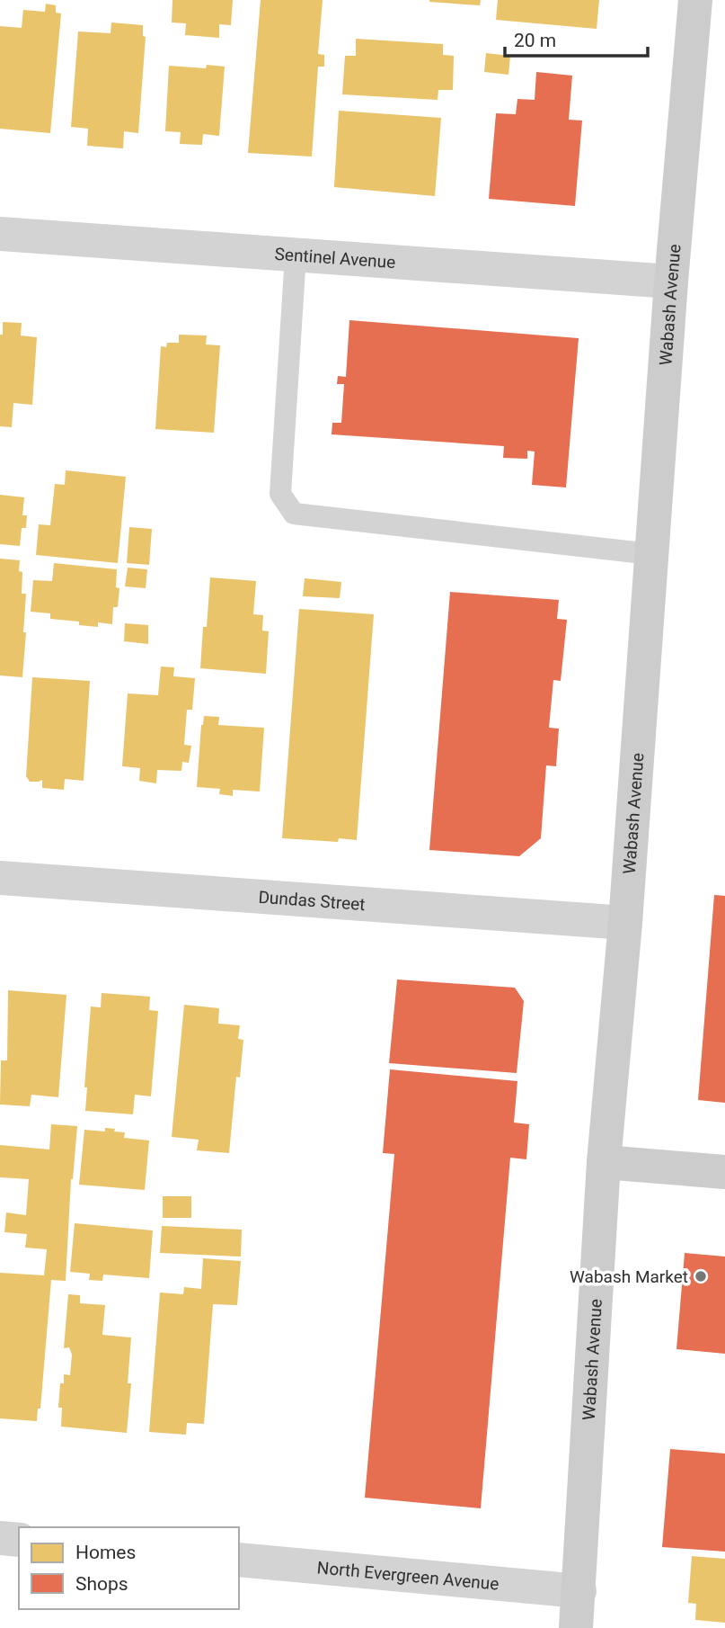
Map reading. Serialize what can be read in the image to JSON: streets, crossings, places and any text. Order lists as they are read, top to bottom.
{
  "streets": {
    "street": [
      "Sentinel Avenue",
      "Wabash Avenue",
      "Dundas Street",
      "North Evergreen Avenue"
    ]
  },
  "crossings": [
    ["Sentinel Avenue", "Wabash Avenue"],
    ["Wabash Avenue", "Dundas Street"],
    ["Wabash Avenue", "North Evergreen Avenue"]
  ],
  "places": ["Wabash Market"],
  "legend": ["Homes", "Shops"],
  "scale_bar": "20 m"
}
